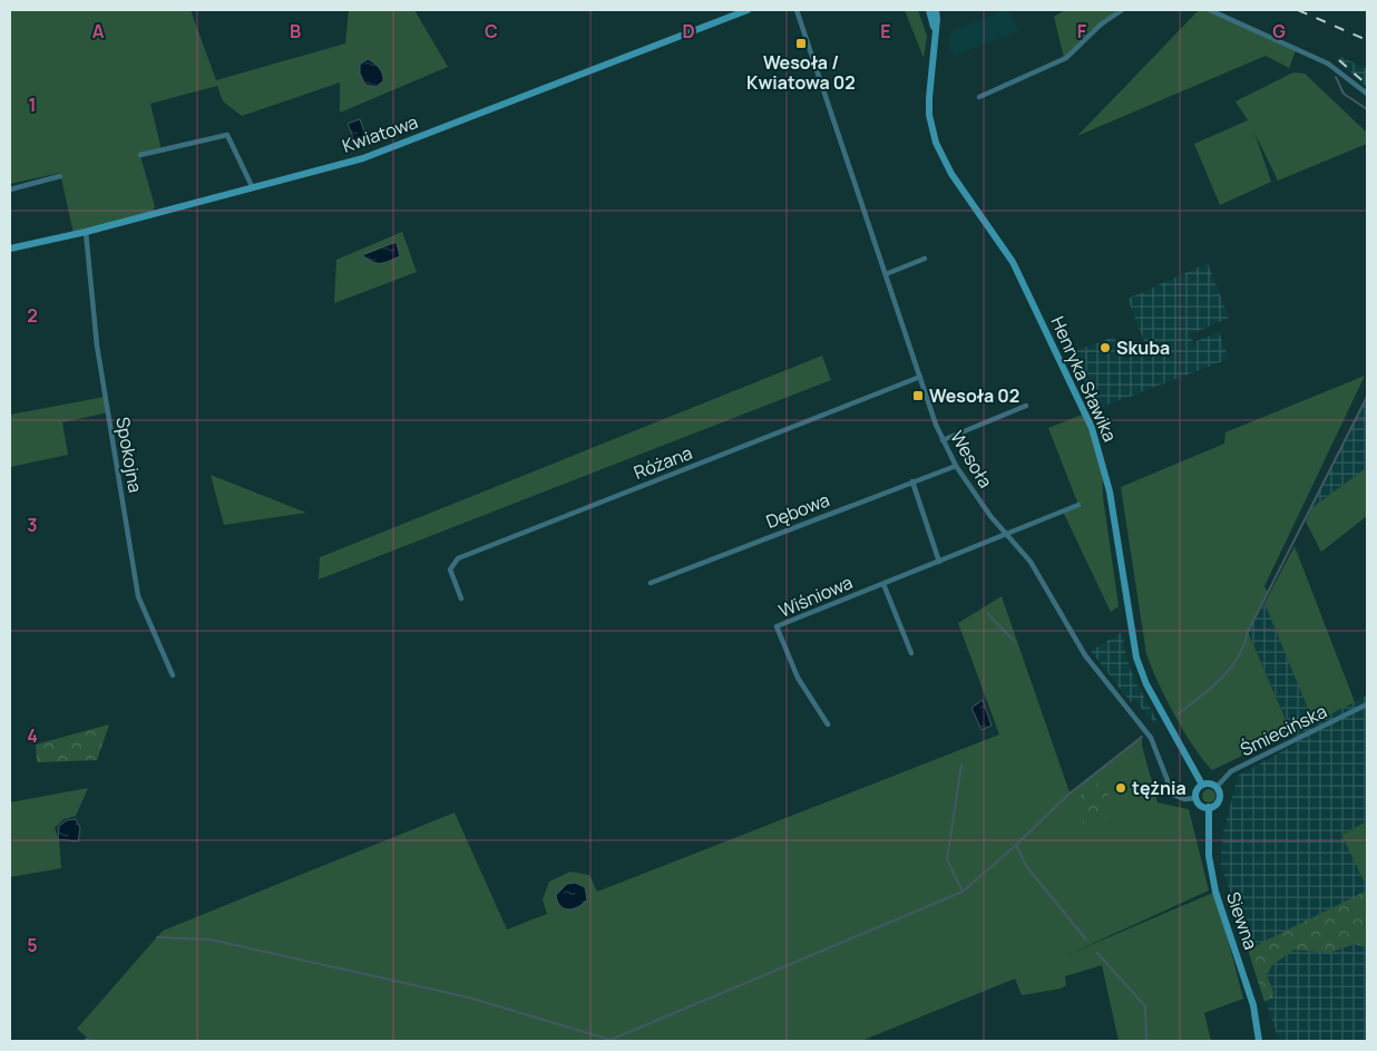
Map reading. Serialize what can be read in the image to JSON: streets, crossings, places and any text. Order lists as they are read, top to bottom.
{
  "streets": {
    "main road": ["Kwiatowa", "Henryka Sławika", "Siewna"],
    "street": [
      "Spokojna",
      "Wesoła",
      "Różana",
      "Dębowa",
      "Wiśniowa",
      "Śmiecińska"
    ]
  },
  "crossings": [
    ["Kwiatowa", "Spokojna"],
    ["Henryka Sławika", "Wesoła"],
    ["Henryka Sławika", "Śmiecińska"],
    ["Henryka Sławika", "Siewna"],
    ["Wesoła", "Różana"],
    ["Wesoła", "Dębowa"],
    ["Wesoła", "Wiśniowa"],
    ["Wesoła", "Śmiecińska"],
    ["Wesoła", "Siewna"],
    ["Śmiecińska", "Siewna"]
  ],
  "places": {
    "transit": ["Wesoła / Kwiatowa 02", "Wesoła 02"],
    "other": ["Skuba", "tężnia"]
  },
  "grid": {
    "columns": [
      "A",
      "B",
      "C",
      "D",
      "E",
      "F",
      "G"
    ],
    "rows": [
      "1",
      "2",
      "3",
      "4",
      "5"
    ]
  }
}
